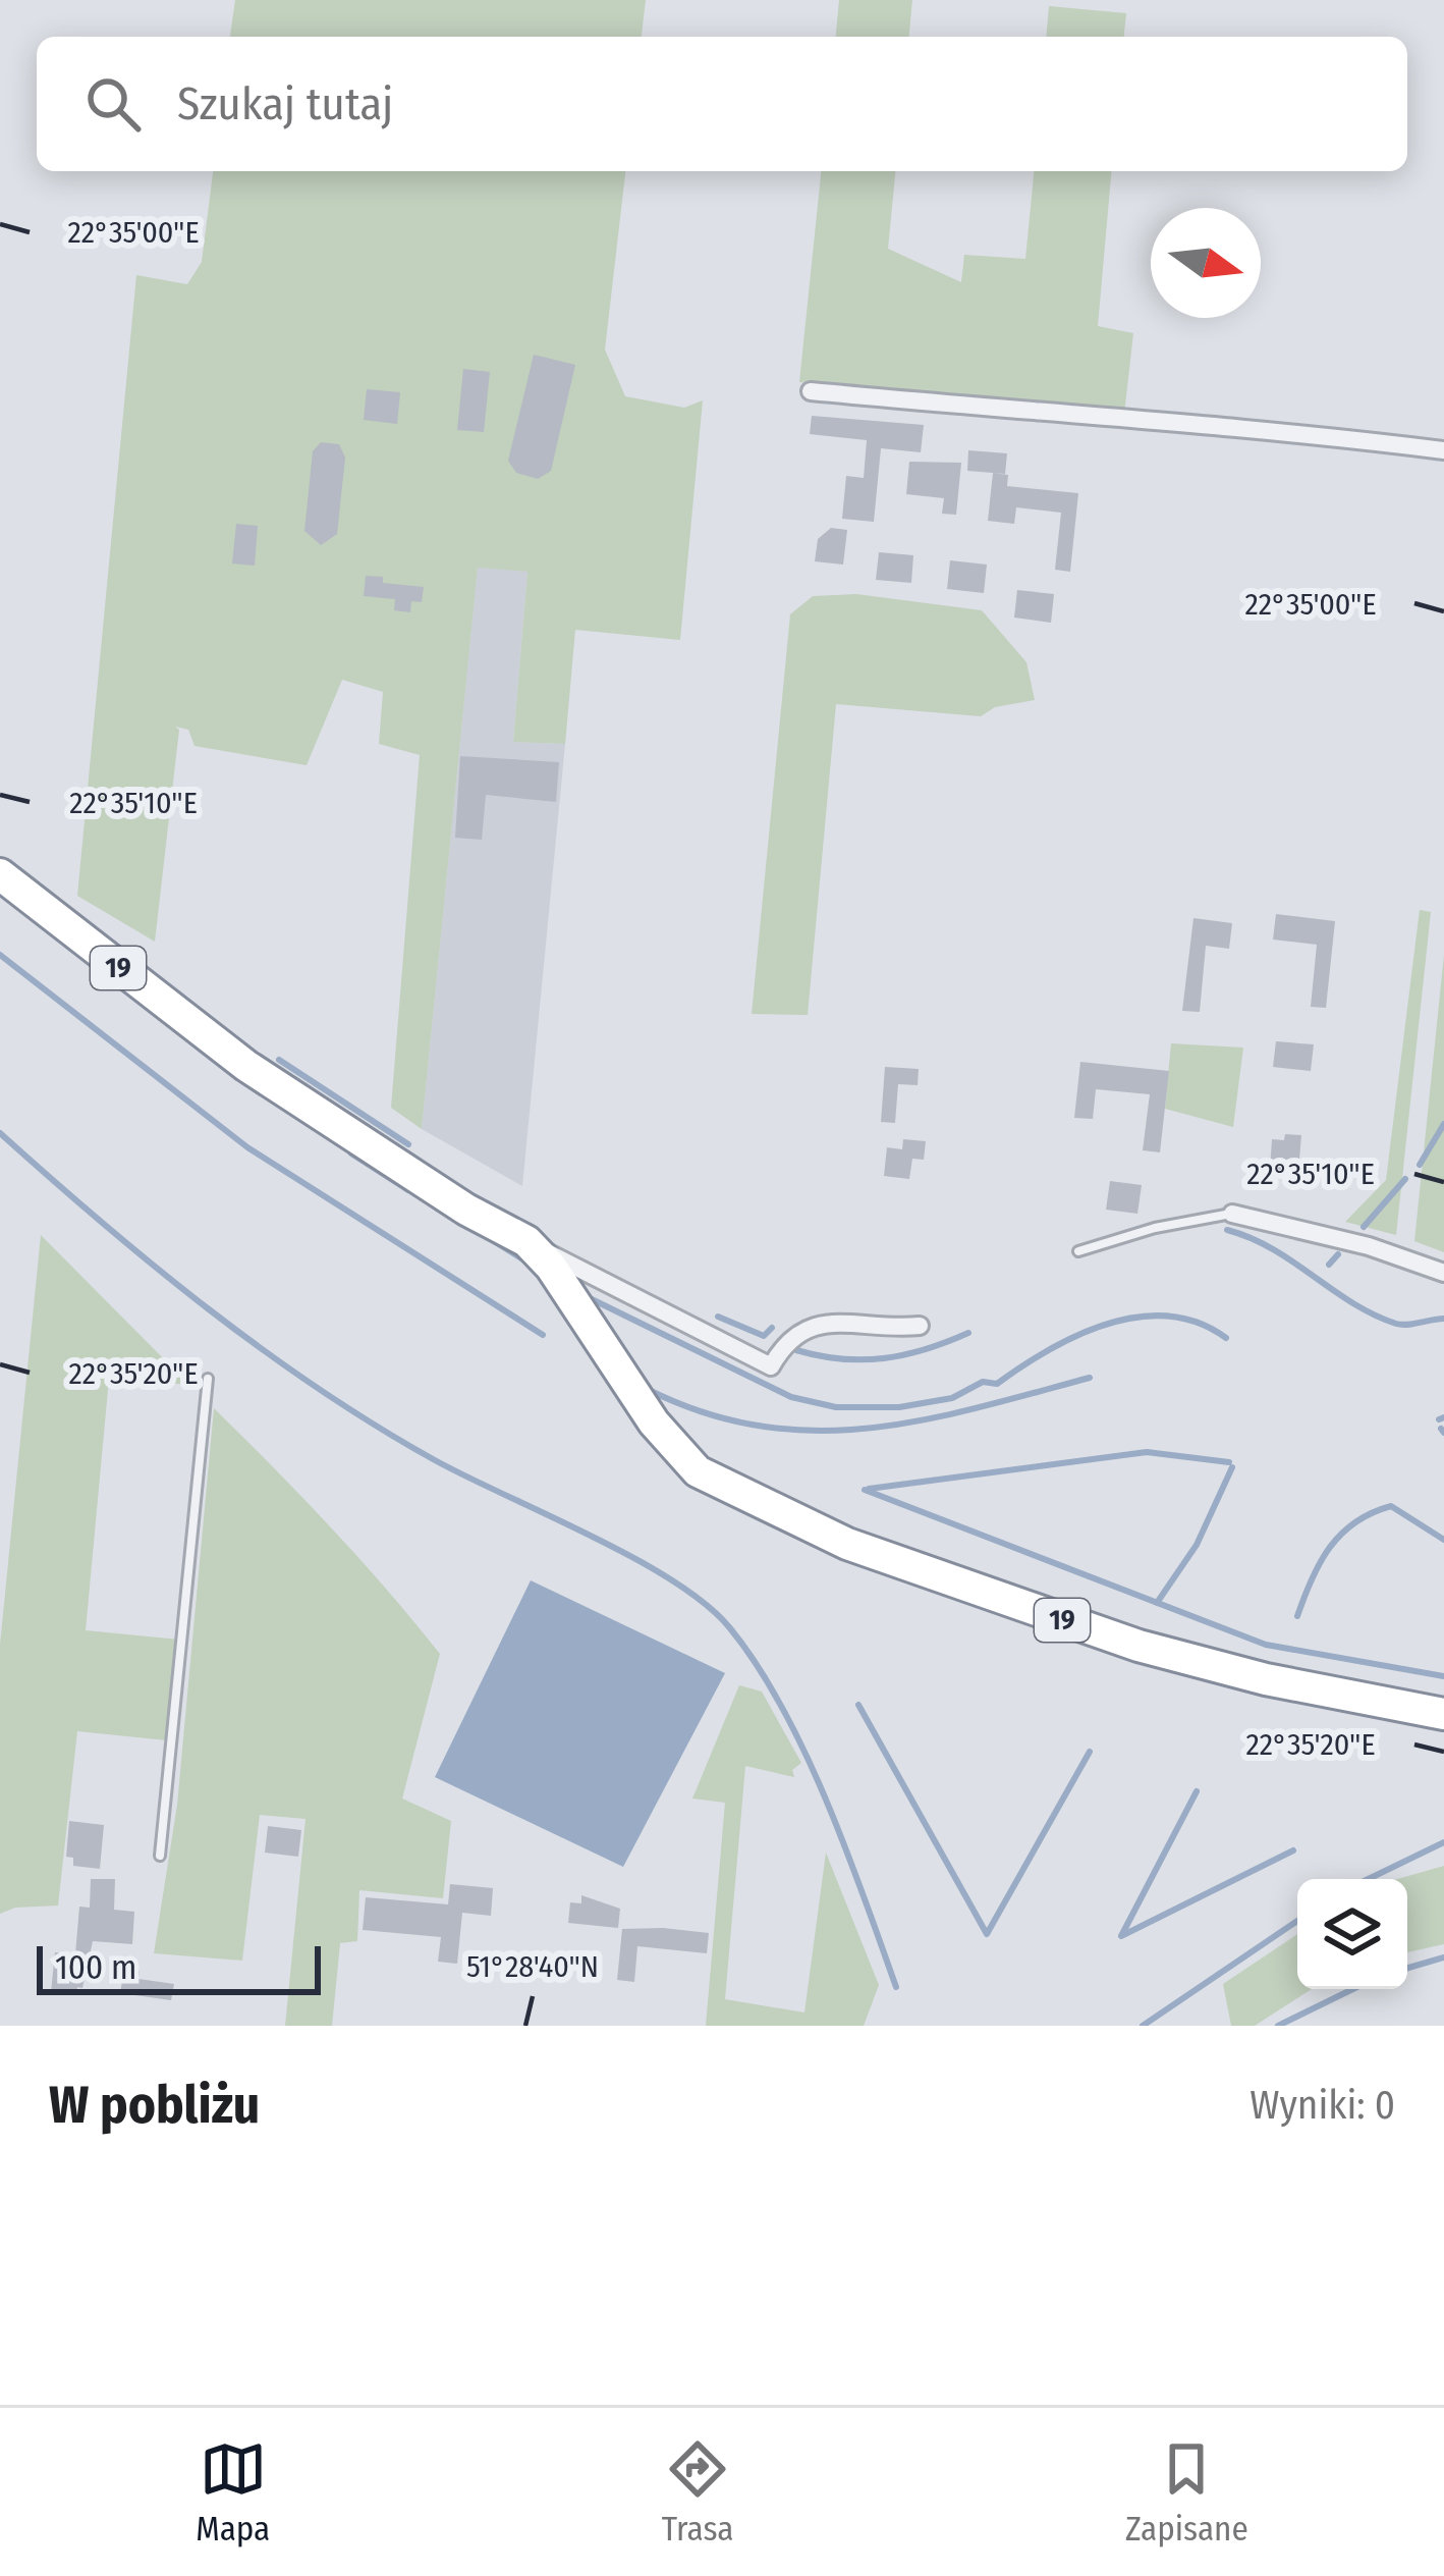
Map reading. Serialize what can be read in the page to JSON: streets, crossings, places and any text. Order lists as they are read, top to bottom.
{
  "streets": {
    "highway": ["19"]
  },
  "scale_bar": "100 m",
  "north": "right",
  "page": {
    "search": "Szukaj tutaj",
    "scale": "100 m",
    "heading": ["W pobliżu", "Wyniki: 0"],
    "nav": ["Mapa", "Trasa", "Zapisane"]
  },
  "coordinates": [
    "22°35'00\"E",
    "22°35'10\"E",
    "22°35'20\"E",
    "51°28'40\"N"
  ]
}
